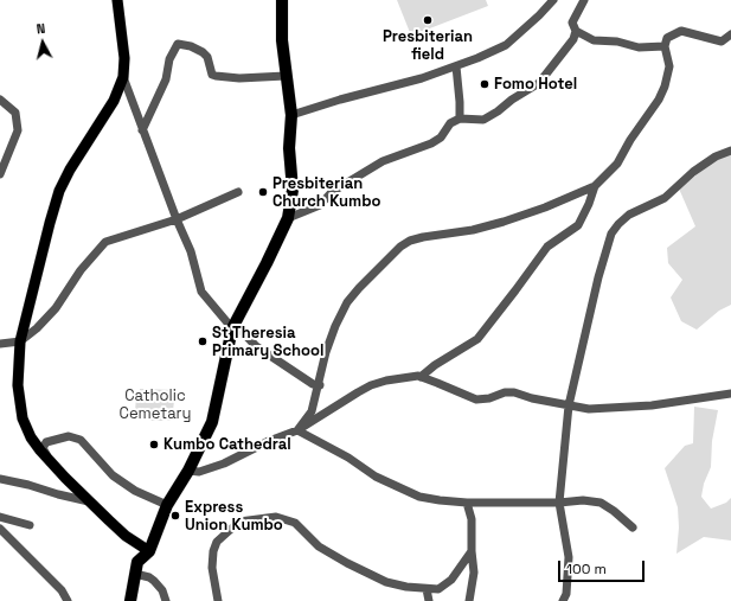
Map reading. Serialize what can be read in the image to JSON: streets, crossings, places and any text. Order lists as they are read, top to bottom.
{
  "parks": ["Catholic Cemetary"],
  "places": [
    "Presbiterian field",
    "Fomo Hotel",
    "Presbiterian Church Kumbo",
    "St Theresia Primary School",
    "Kumbo Cathedral",
    "Express Union Kumbo"
  ],
  "scale_bar": "100 m",
  "north": "top"
}
